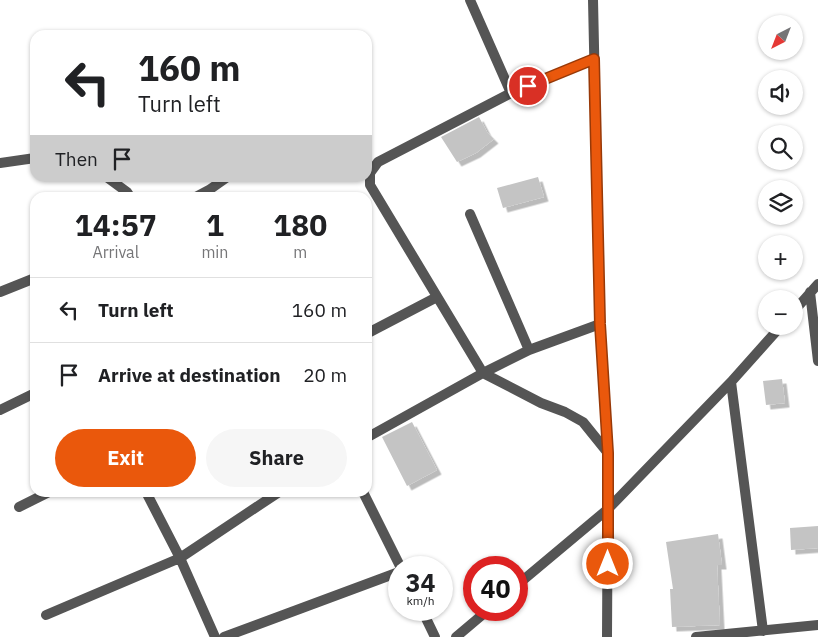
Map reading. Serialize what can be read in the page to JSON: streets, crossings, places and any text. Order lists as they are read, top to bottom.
{
  "north": "bottom left",
  "page": {
    "map_buttons": ["+", "−"],
    "turn": ["160 m", "Turn left"],
    "then": "Then",
    "eta": [
      "14:57",
      "Arrival",
      "1",
      "min",
      "180",
      "m"
    ],
    "list": [
      {
        "name": "Turn left",
        "value": "160 m"
      },
      {
        "name": "Arrive at destination",
        "value": "20 m"
      }
    ],
    "buttons": ["Exit", "Share"],
    "speed": "34 km/h",
    "limit": "40"
  }
}
